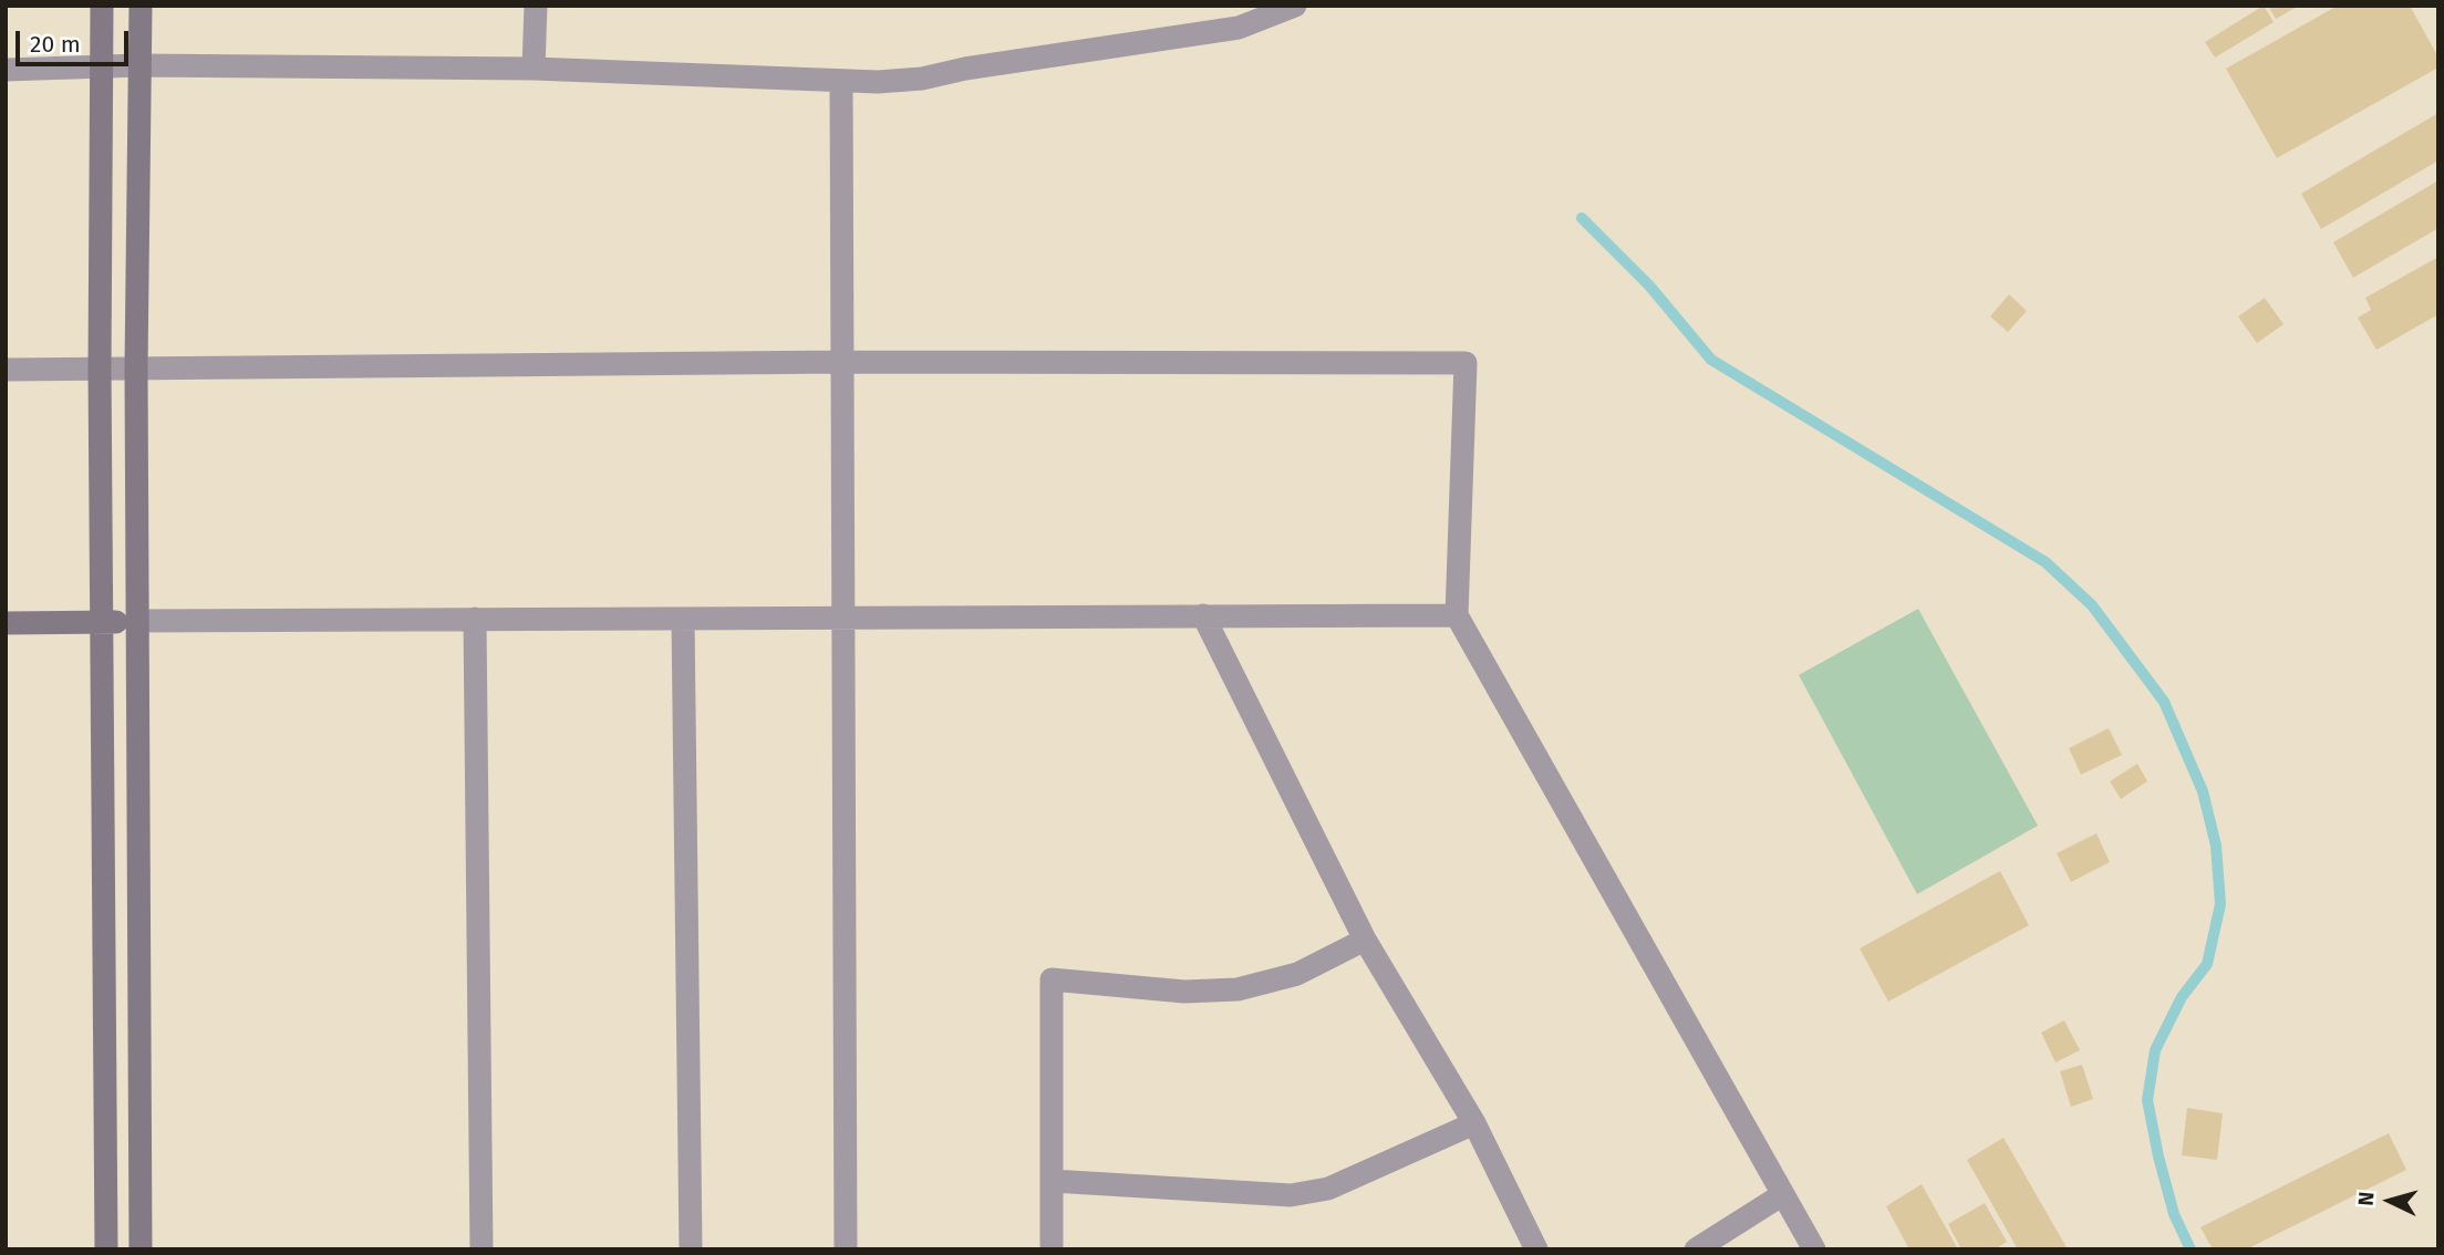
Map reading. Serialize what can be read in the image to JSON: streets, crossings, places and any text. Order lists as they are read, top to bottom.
{
  "scale_bar": "20 m",
  "north": "left"
}
